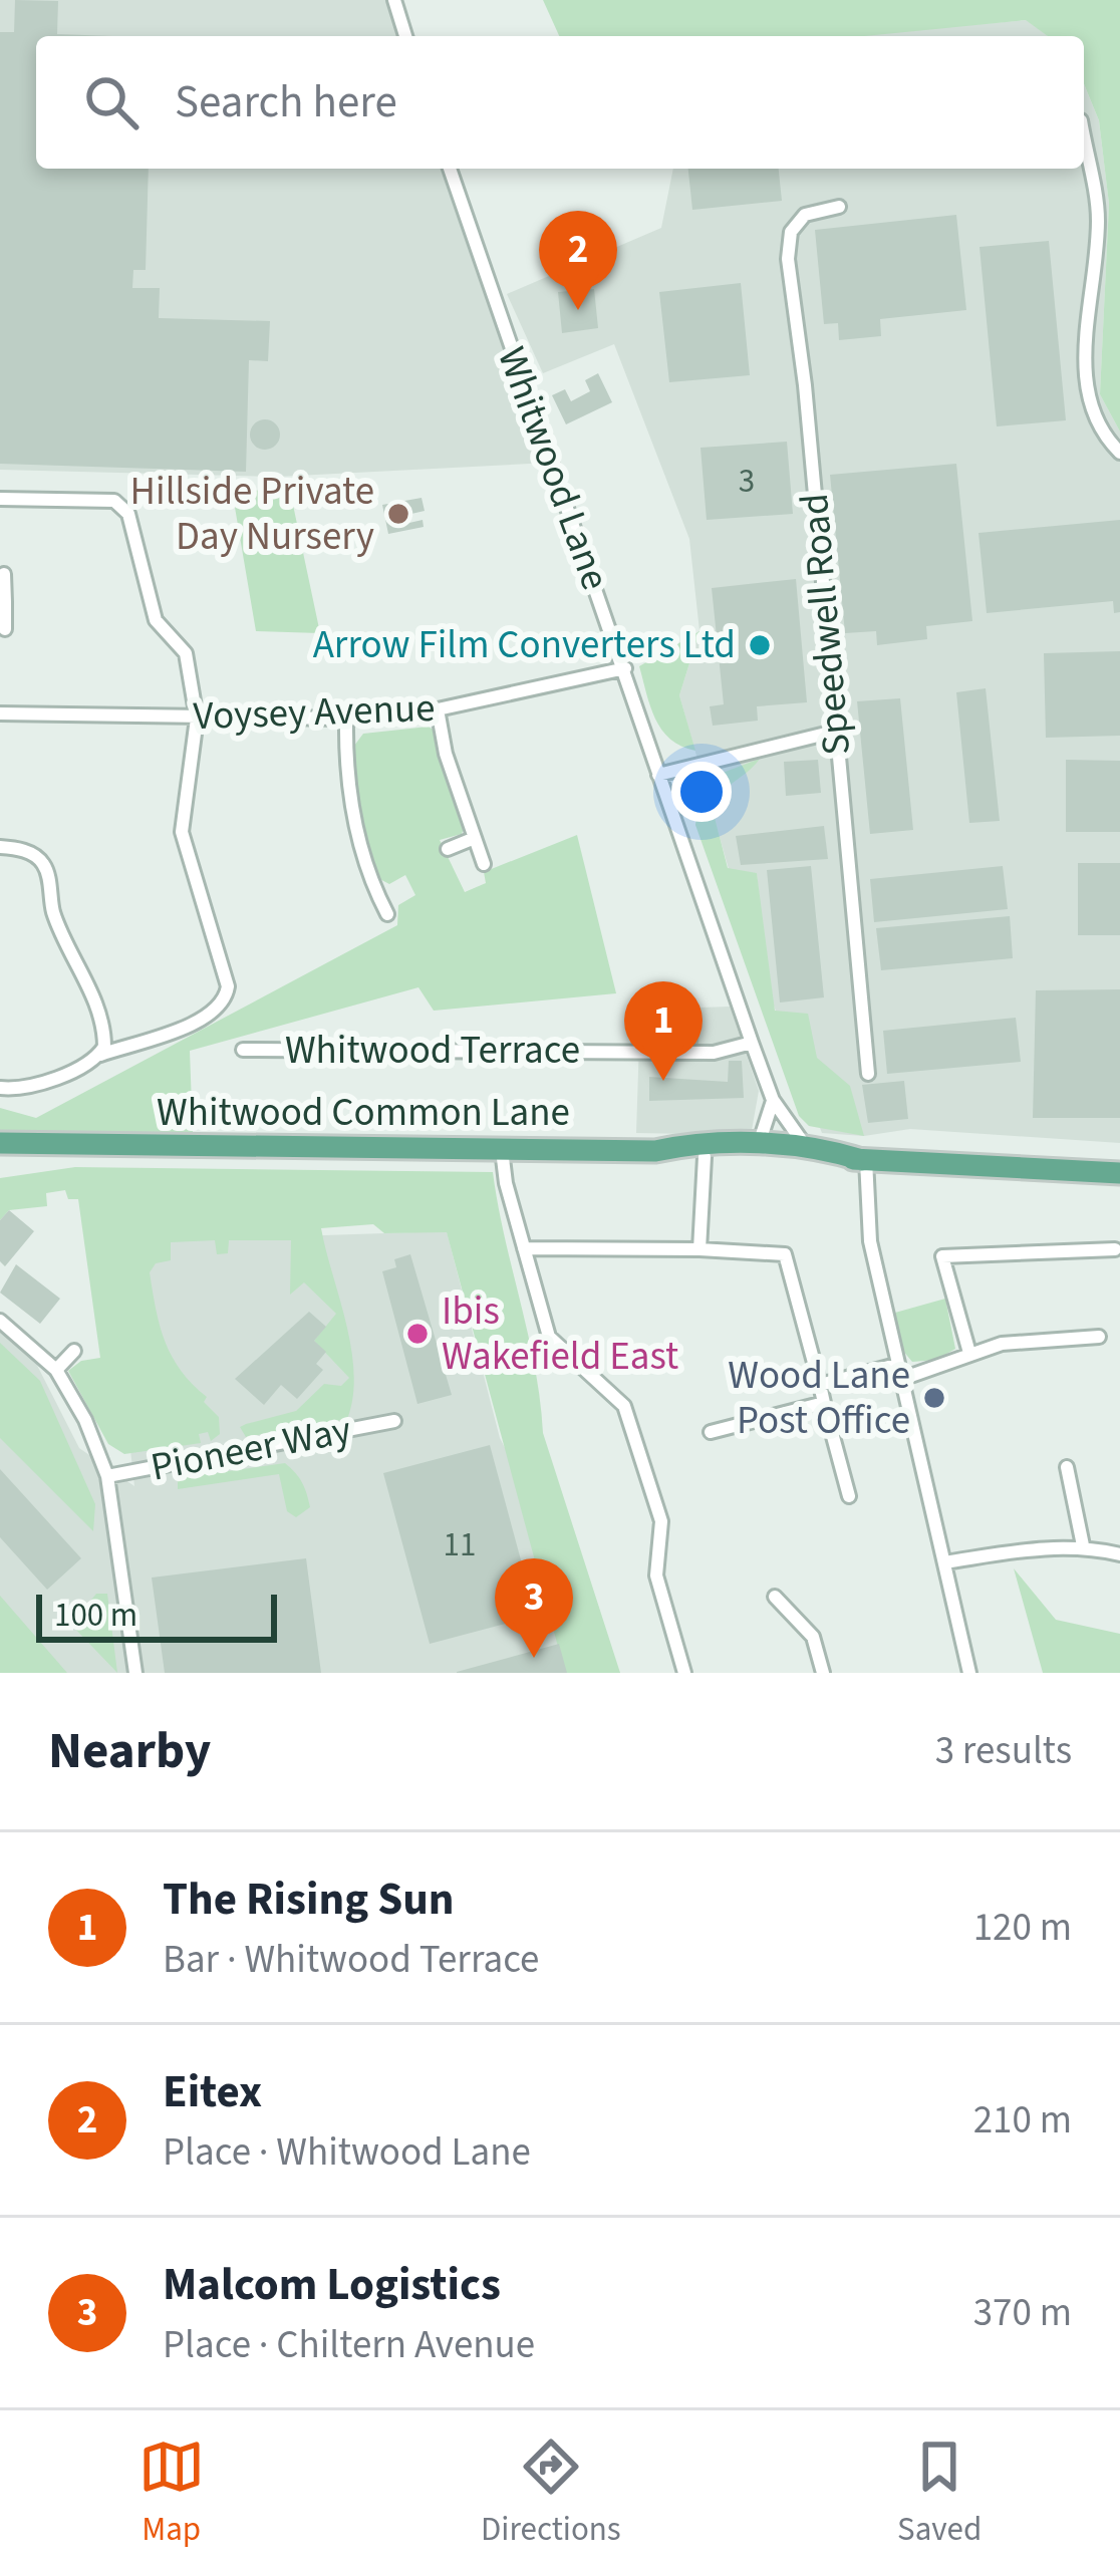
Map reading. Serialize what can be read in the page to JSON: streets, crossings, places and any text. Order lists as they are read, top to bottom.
{
  "streets": {
    "main road": ["Whitwood Common Lane"],
    "street": [
      "Whitwood Lane",
      "Speedwell Road",
      "Voysey Avenue",
      "Whitwood Terrace",
      "Pioneer Way"
    ]
  },
  "crossings": [
    ["Whitwood Lane", "Voysey Avenue"],
    ["Whitwood Lane", "Whitwood Terrace"],
    ["Whitwood Lane", "Whitwood Common Lane"]
  ],
  "places": [
    "Hillside Private Day Nursery",
    "Arrow Film Converters Ltd",
    "Ibis Wakefield East",
    "Wood Lane Post Office"
  ],
  "house_numbers": ["3", "11"],
  "scale_bar": "100 m",
  "page": {
    "search": "Search here",
    "pins": ["2", "1", "3"],
    "scale": "100 m",
    "heading": ["Nearby", "3 results"],
    "list": [
      {
        "mark": "1",
        "name": "The Rising Sun",
        "note": "Bar · Whitwood Terrace",
        "value": "120 m"
      },
      {
        "mark": "2",
        "name": "Eitex",
        "note": "Place · Whitwood Lane",
        "value": "210 m"
      },
      {
        "mark": "3",
        "name": "Malcom Logistics",
        "note": "Place · Chiltern Avenue",
        "value": "370 m"
      }
    ],
    "nav": ["Map", "Directions", "Saved"]
  }
}
